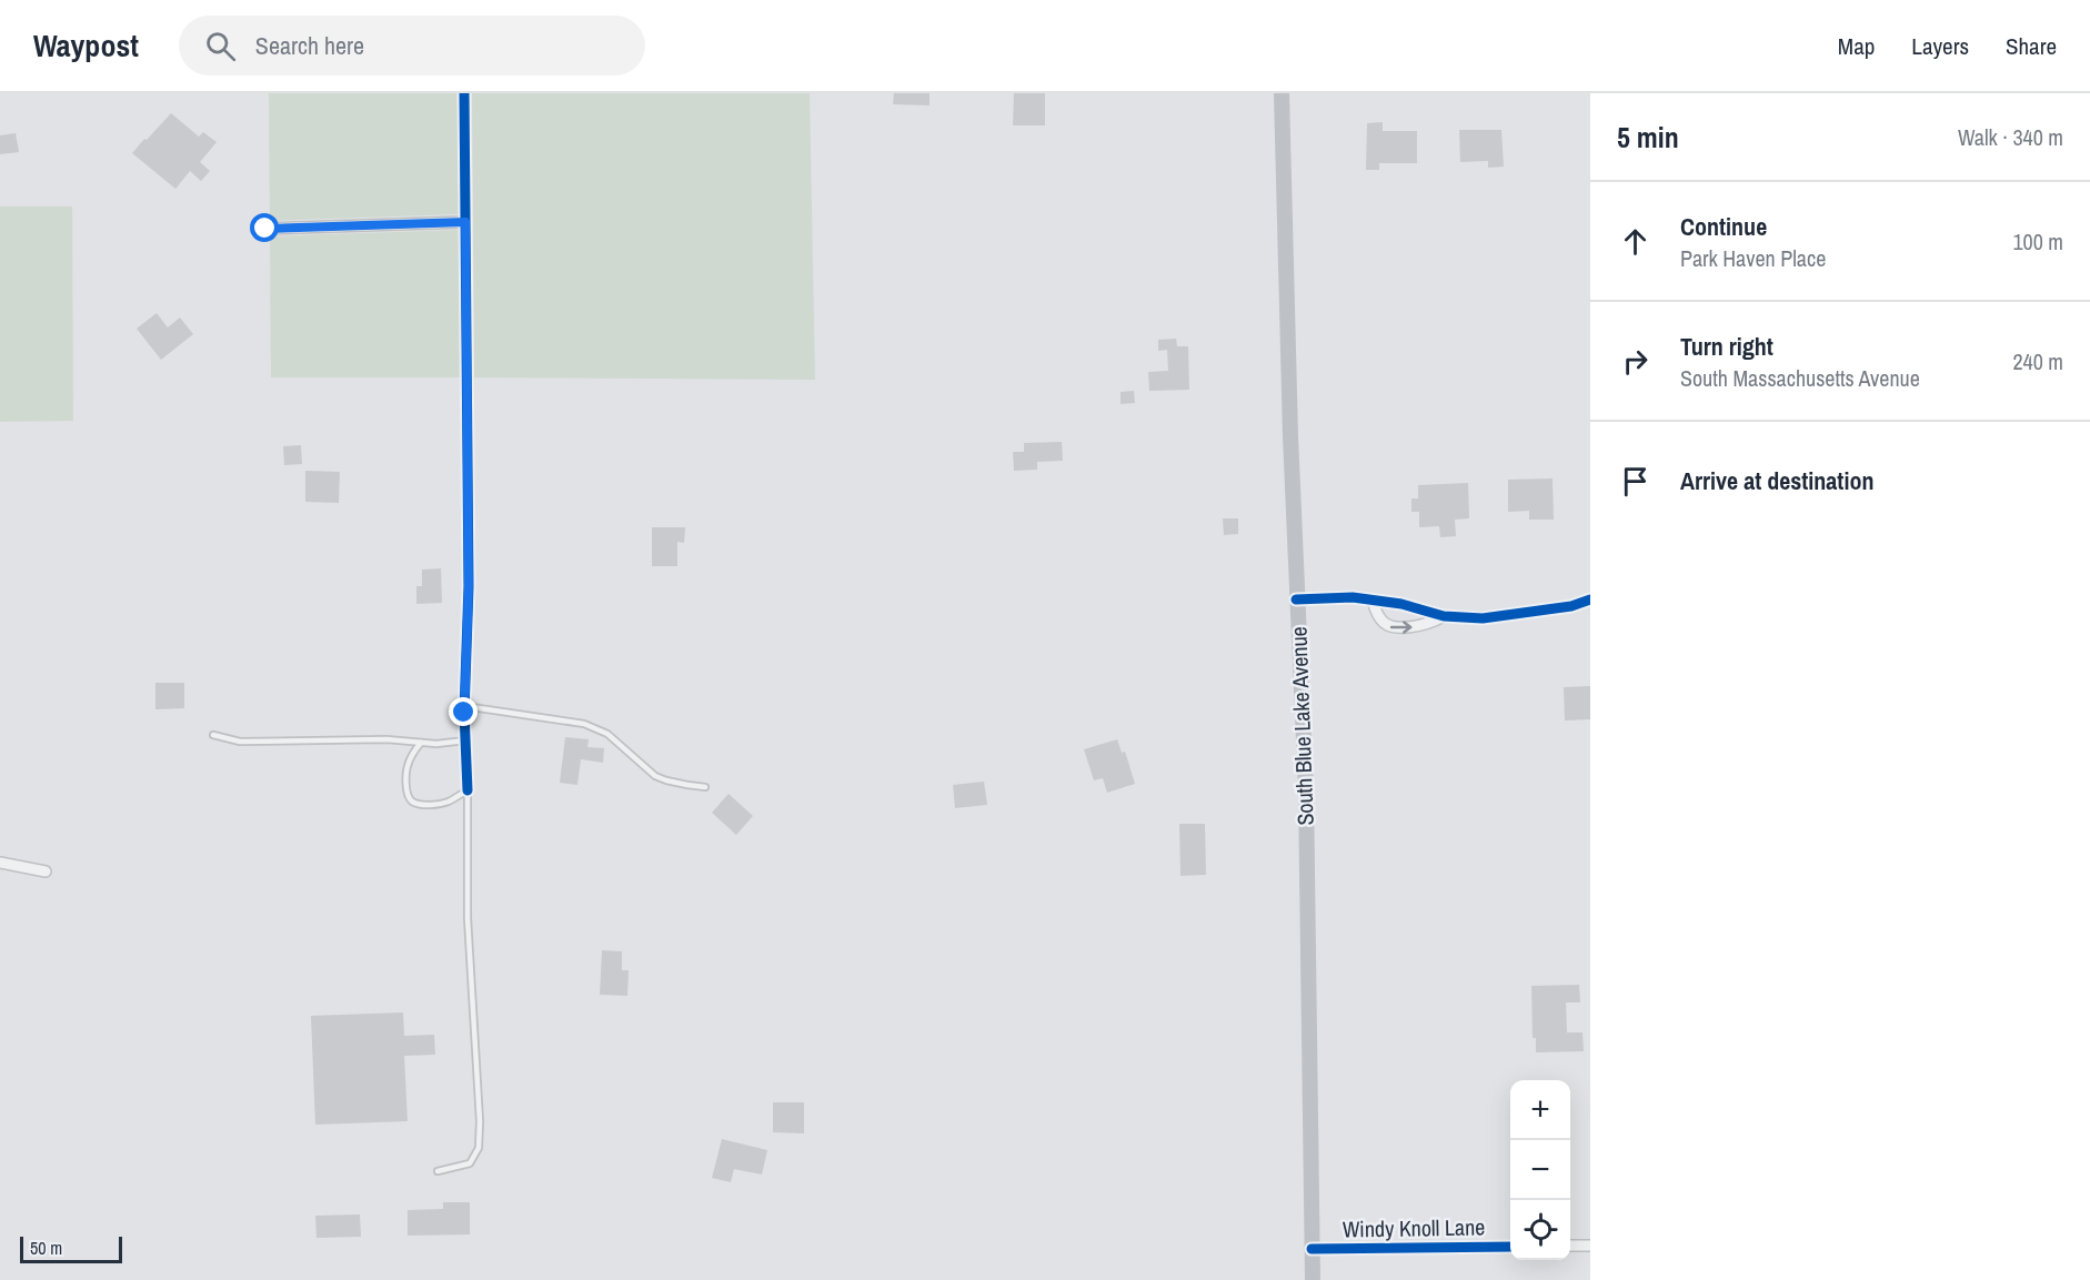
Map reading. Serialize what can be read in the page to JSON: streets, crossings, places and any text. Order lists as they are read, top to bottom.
{
  "streets": {
    "main road": ["South Blue Lake Avenue"],
    "street": ["Windy Knoll Lane"]
  },
  "crossings": [
    ["South Blue Lake Avenue", "Windy Knoll Lane"]
  ],
  "scale_bar": "50 m",
  "page": {
    "header": "Waypost",
    "search": "Search here",
    "nav": ["Map", "Layers", "Share"],
    "heading": ["5 min", "Walk · 340 m"],
    "list": [
      ["Continue", "Park Haven Place", "100 m"],
      ["Turn right", "South Massachusetts Avenue", "240 m"],
      "Arrive at destination"
    ],
    "map_buttons": ["+", "−"],
    "scale": "50 m"
  }
}
